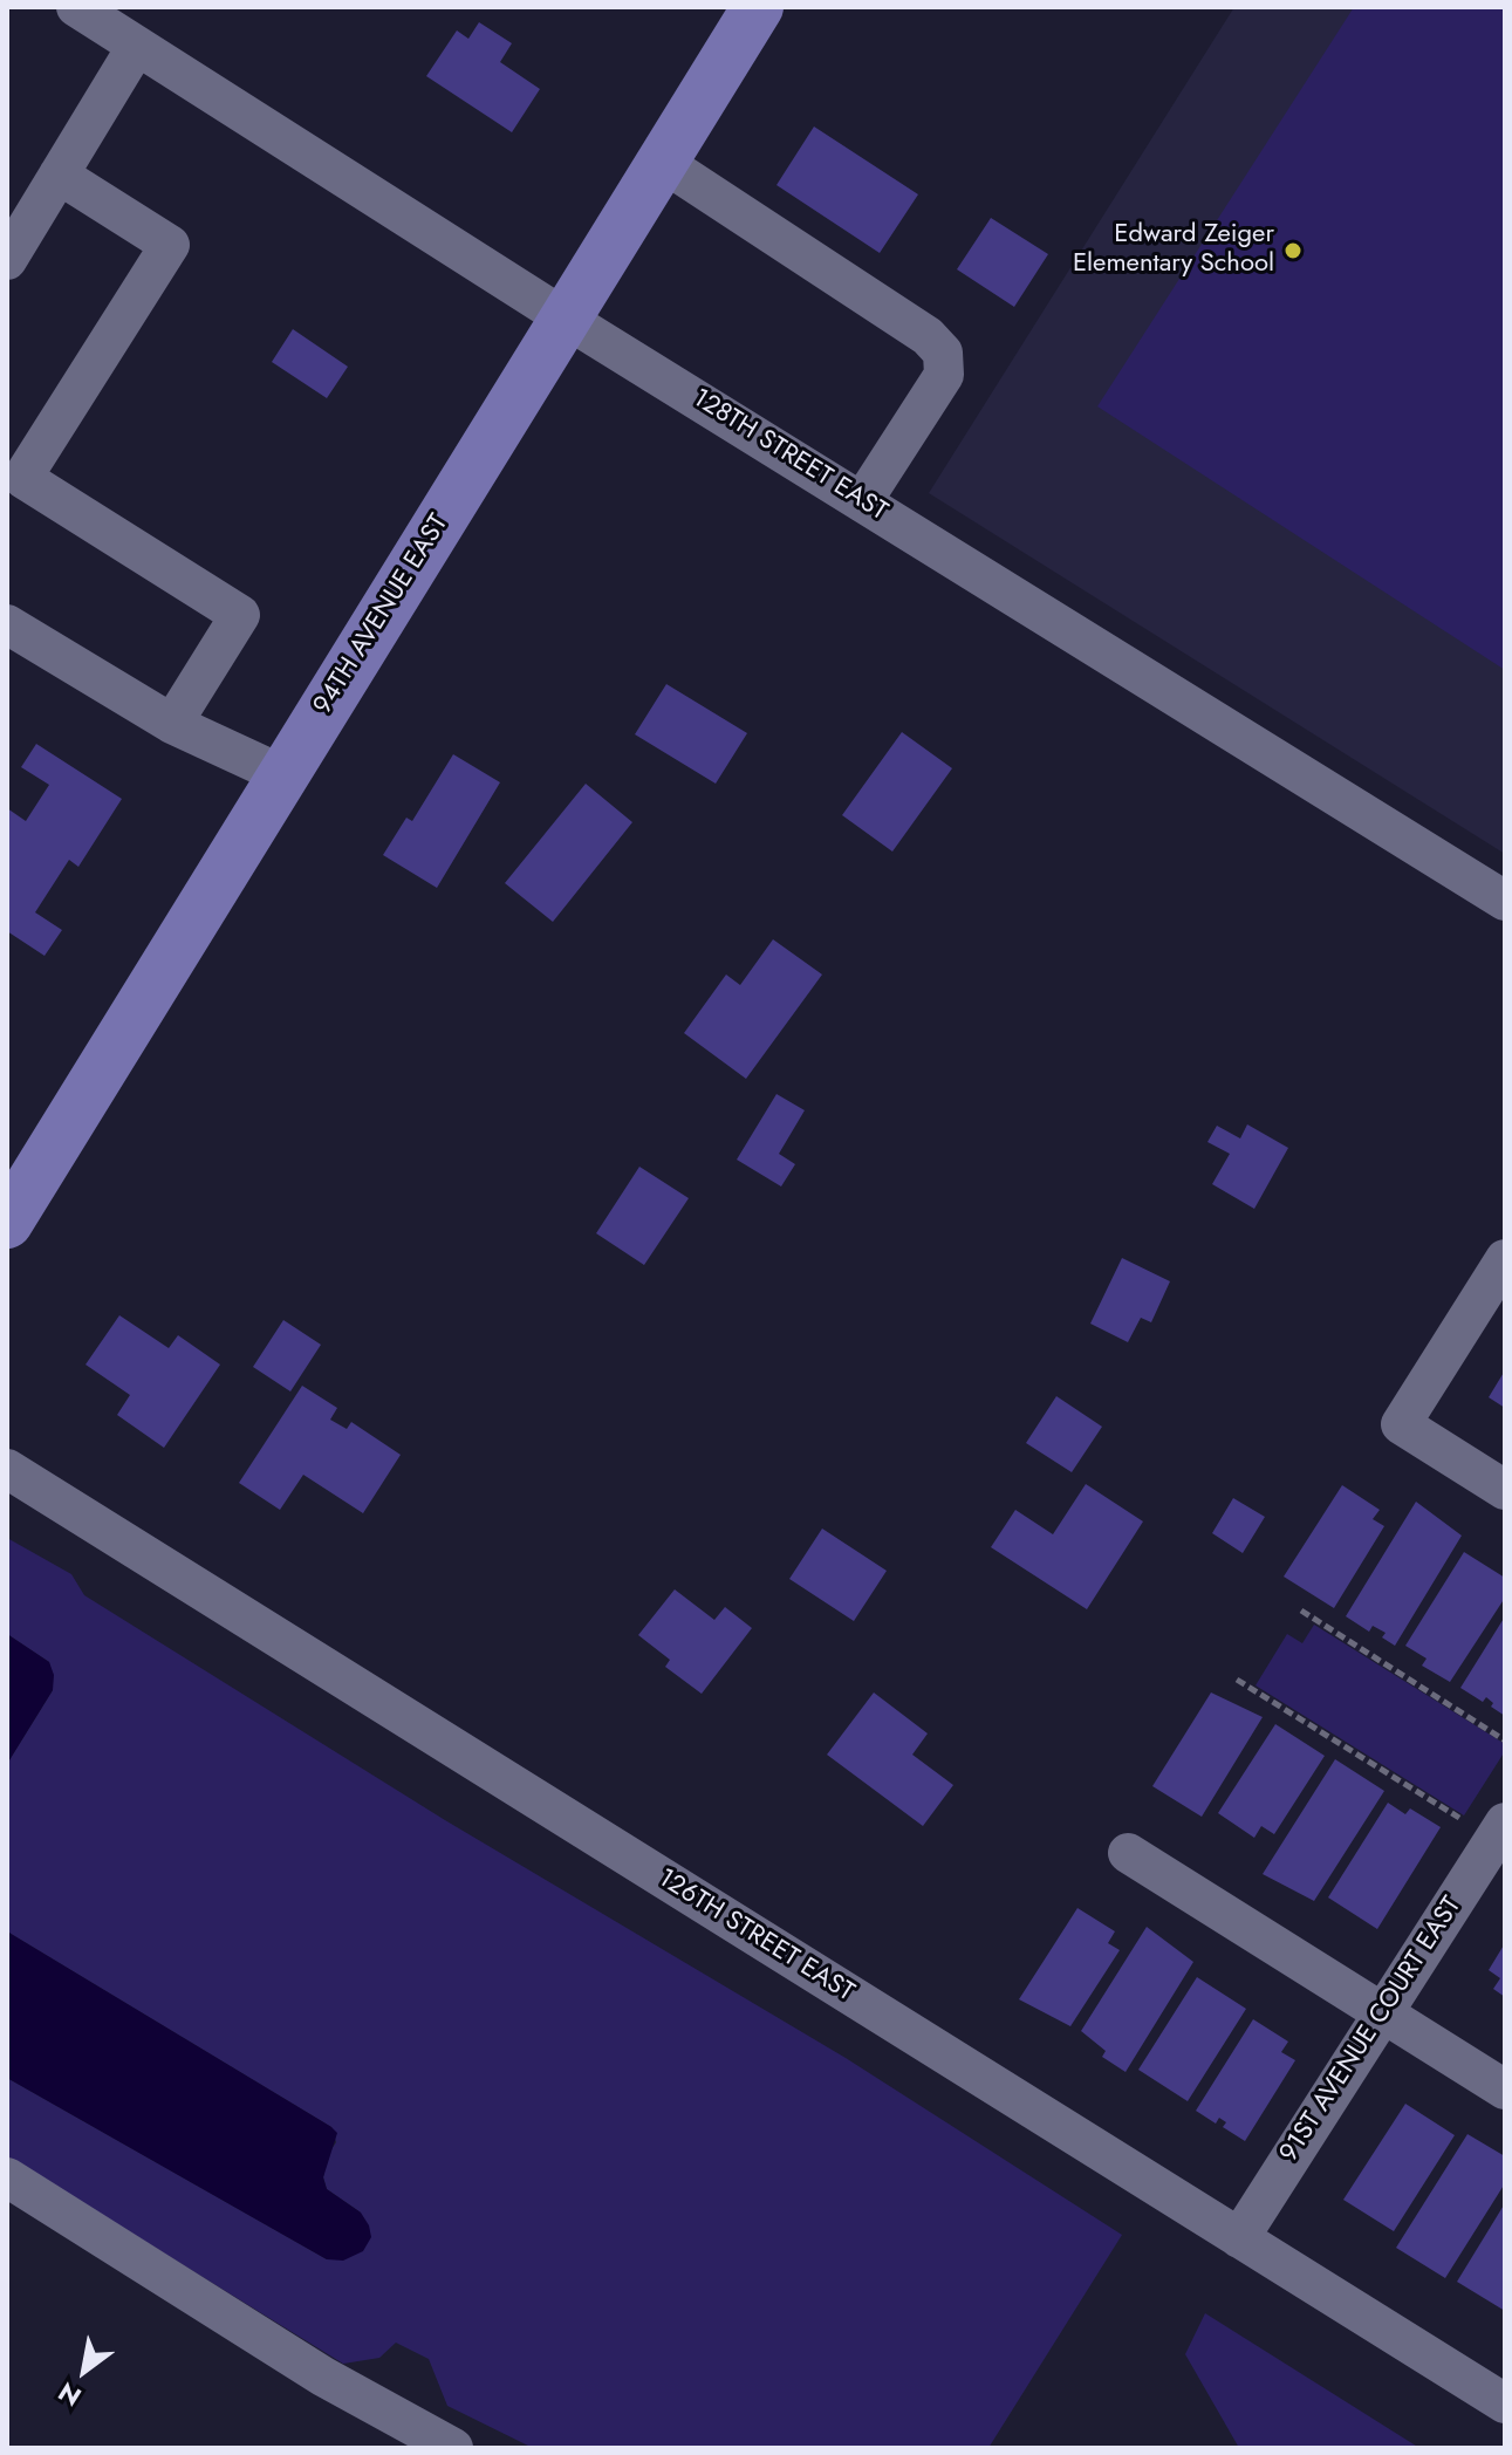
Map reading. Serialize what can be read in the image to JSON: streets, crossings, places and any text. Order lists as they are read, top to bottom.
{
  "streets": {
    "main road": ["94TH AVENUE EAST"],
    "street": ["128TH STREET EAST", "126TH STREET EAST", "91ST AVENUE COURT EAST"]
  },
  "crossings": [
    ["128TH STREET EAST", "94TH AVENUE EAST"],
    ["126TH STREET EAST", "91ST AVENUE COURT EAST"]
  ],
  "places": ["Edward Zeiger Elementary School"],
  "north": "bottom left"
}
